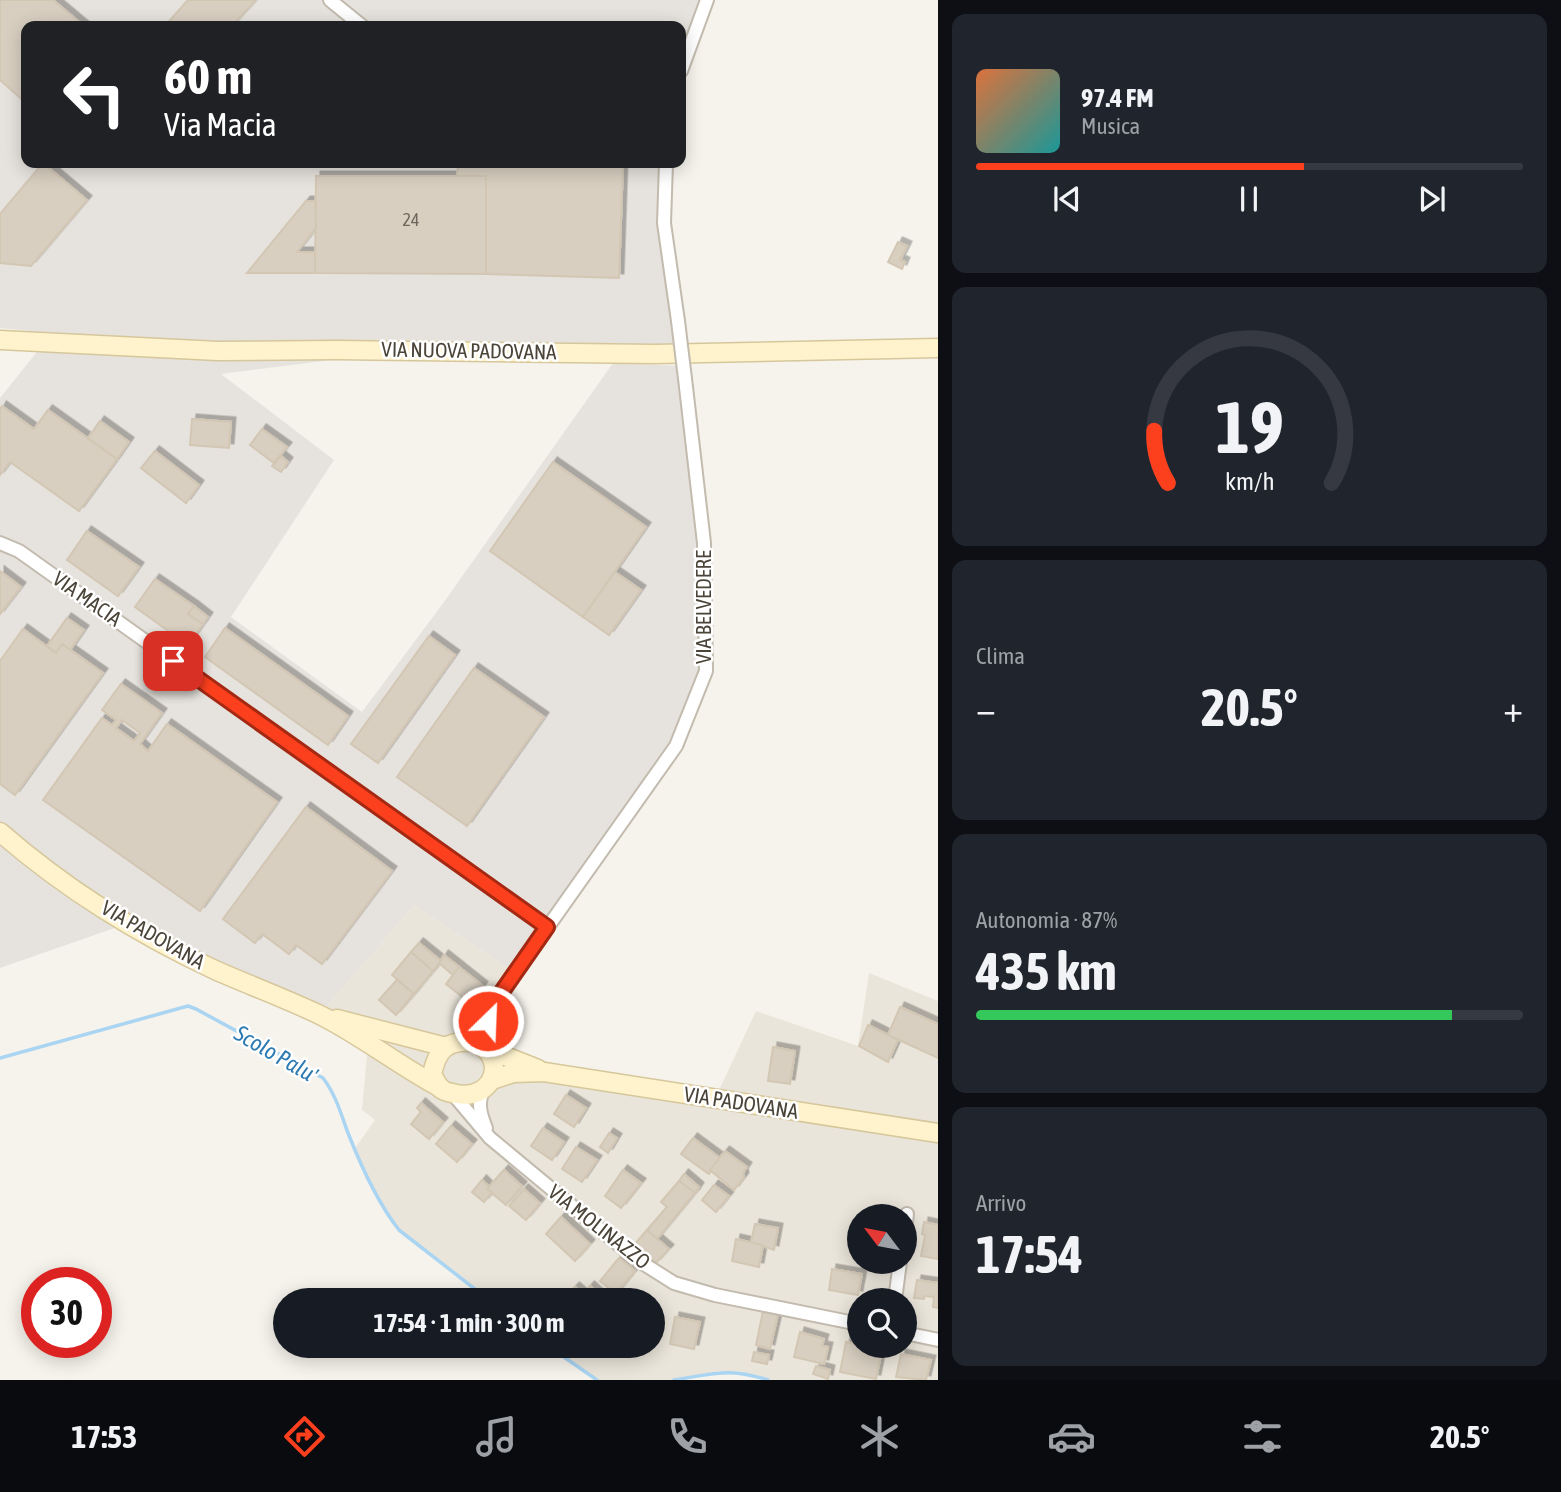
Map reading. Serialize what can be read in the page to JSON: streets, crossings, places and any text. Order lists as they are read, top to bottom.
{
  "streets": {
    "street": [
      "VIA NUOVA PADOVANA",
      "VIA MACIA",
      "VIA BELVEDERE",
      "VIA PADOVANA",
      "VIA MOLINAZZO"
    ]
  },
  "crossings": [
    ["VIA MACIA", "VIA BELVEDERE"],
    ["VIA BELVEDERE", "VIA PADOVANA"],
    ["VIA BELVEDERE", "VIA MOLINAZZO"],
    ["VIA PADOVANA", "VIA MOLINAZZO"]
  ],
  "water": ["Scolo Palu'"],
  "house_numbers": ["24"],
  "north": "top left",
  "page": {
    "turn": ["60 m", "Via Macia"],
    "song": ["97.4 FM", "Musica"],
    "tile": [
      "Clima",
      ["Autonomia · 87%", "435 km"],
      ["Arrivo", "17:54"]
    ],
    "heat": ["−", "20.5°", "+"],
    "limit": "30",
    "trip": "17:54 · 1 min · 300 m",
    "tabs": ["17:53", "20.5°"],
    "gauge": ["19", "km/h"]
  }
}
